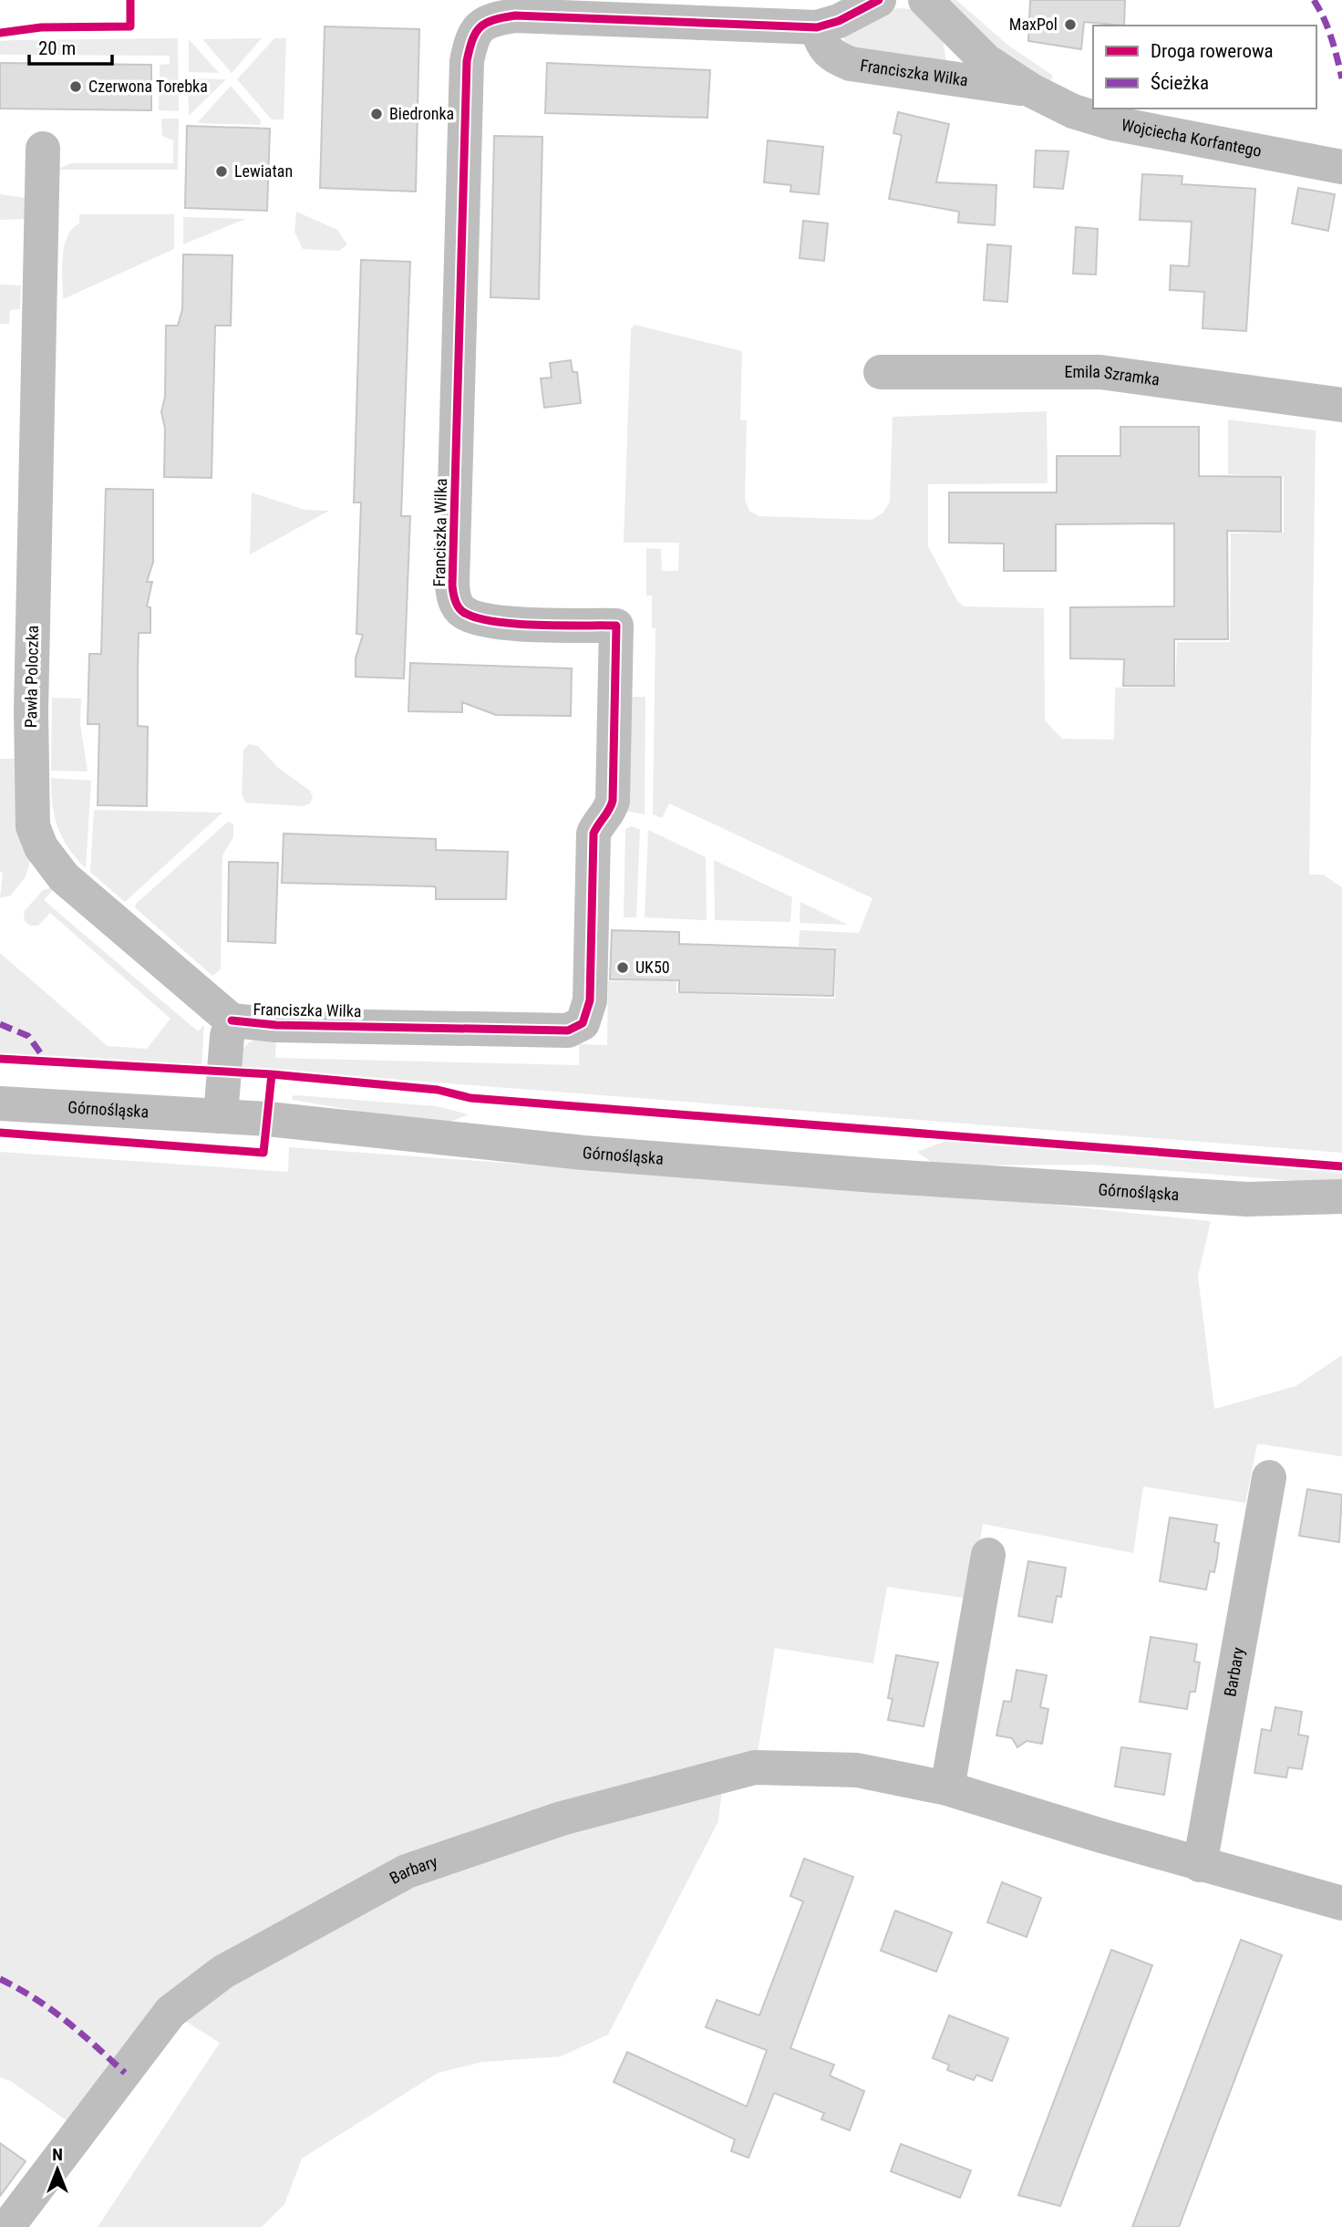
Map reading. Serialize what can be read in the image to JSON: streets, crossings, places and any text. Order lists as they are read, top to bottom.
{
  "streets": {
    "street": [
      "Franciszka Wilka",
      "Wojciecha Korfantego",
      "Emila Szramka",
      "Pawła Poloczka",
      "Górnośląska",
      "Barbary"
    ]
  },
  "crossings": [
    ["Franciszka Wilka", "Wojciecha Korfantego"],
    ["Franciszka Wilka", "Pawła Poloczka"]
  ],
  "places": [
    "MaxPol",
    "Czerwona Torebka",
    "Biedronka",
    "Lewiatan",
    "UK50"
  ],
  "legend": ["Droga rowerowa", "Ścieżka"],
  "scale_bar": "20 m",
  "north": "top"
}
